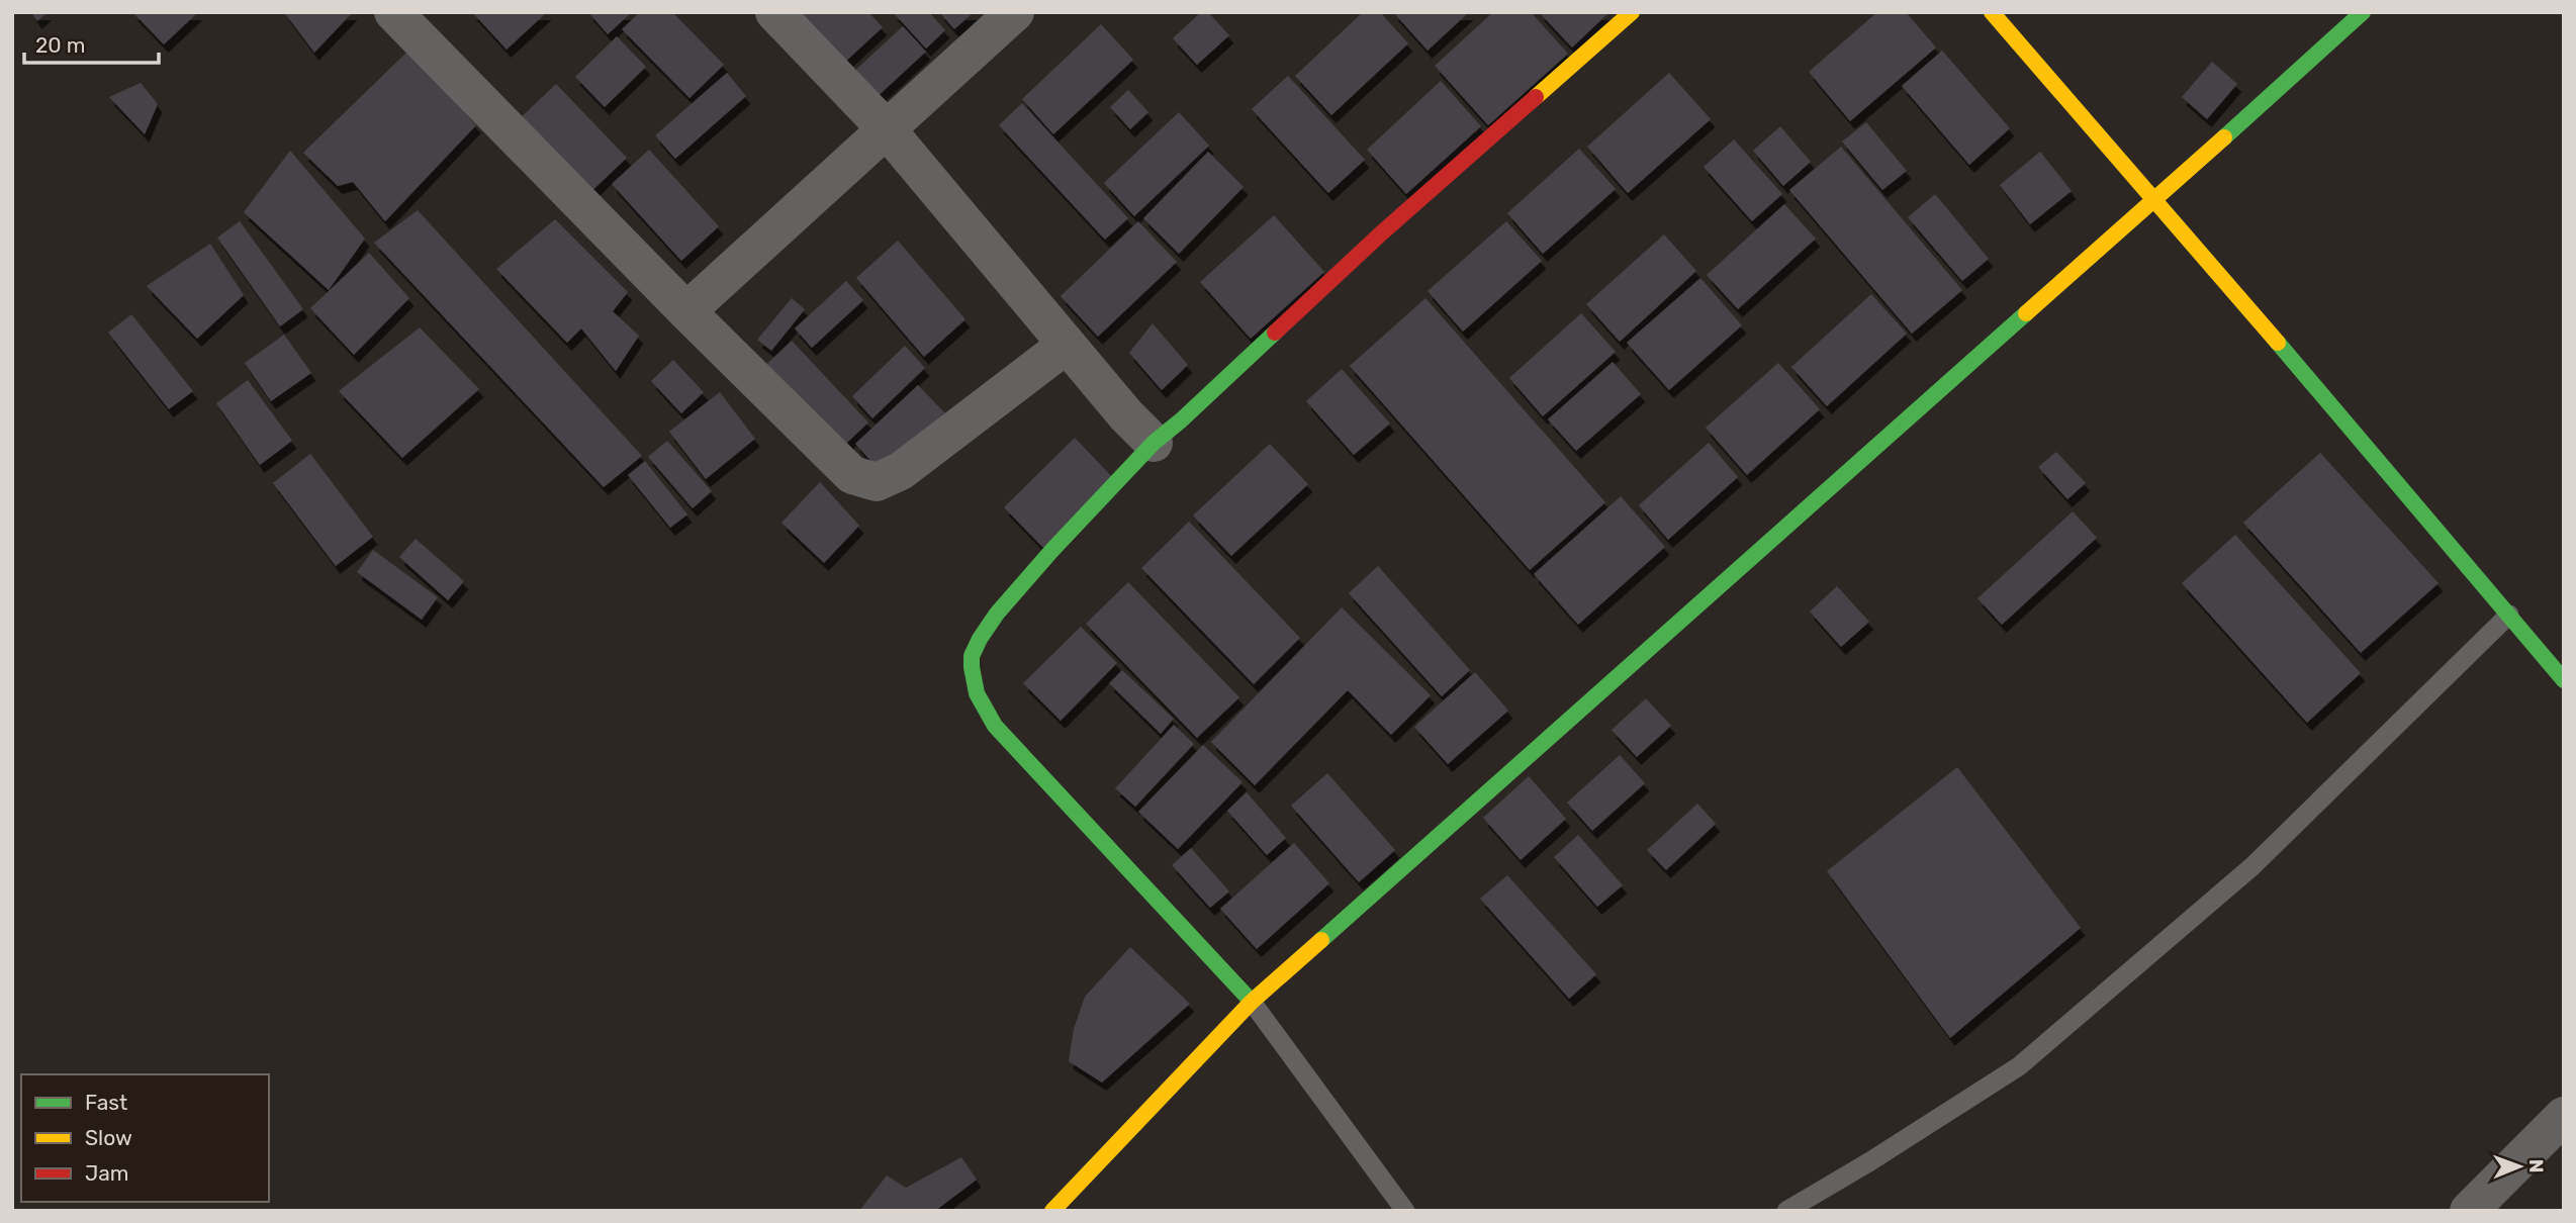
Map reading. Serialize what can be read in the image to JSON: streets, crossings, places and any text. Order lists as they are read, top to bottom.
{
  "legend": ["Fast", "Slow", "Jam"],
  "scale_bar": "20 m",
  "north": "right"
}
